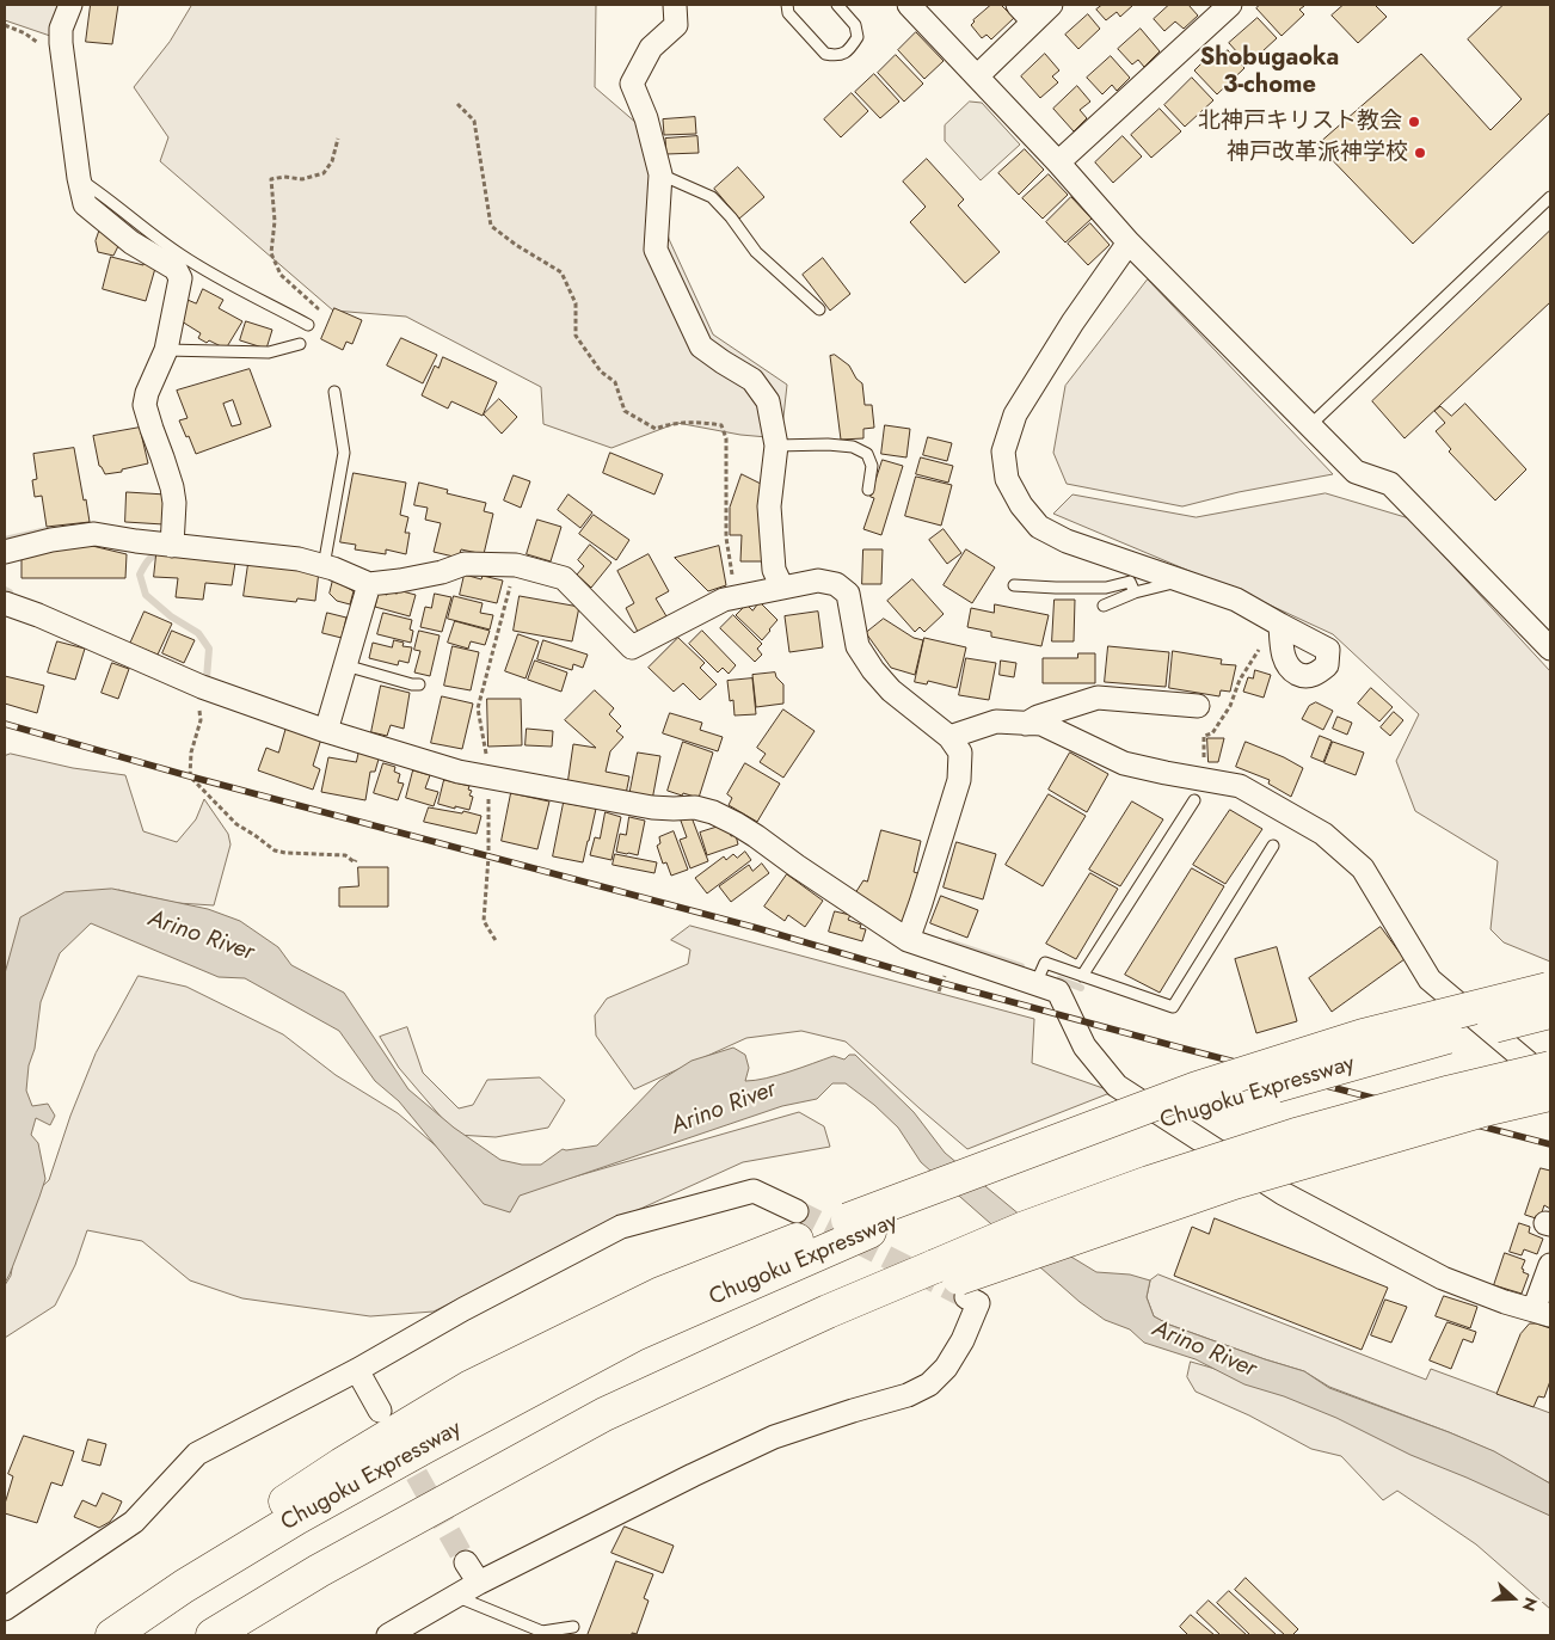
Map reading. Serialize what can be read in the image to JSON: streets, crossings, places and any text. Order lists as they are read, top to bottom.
{
  "streets": {
    "highway": ["Chugoku Expressway"]
  },
  "districts": ["Shobugaoka 3-chome"],
  "water": ["Arino River"],
  "places": ["北神戸キリスト教会", "神戸改革派神学校"],
  "north": "right"
}
